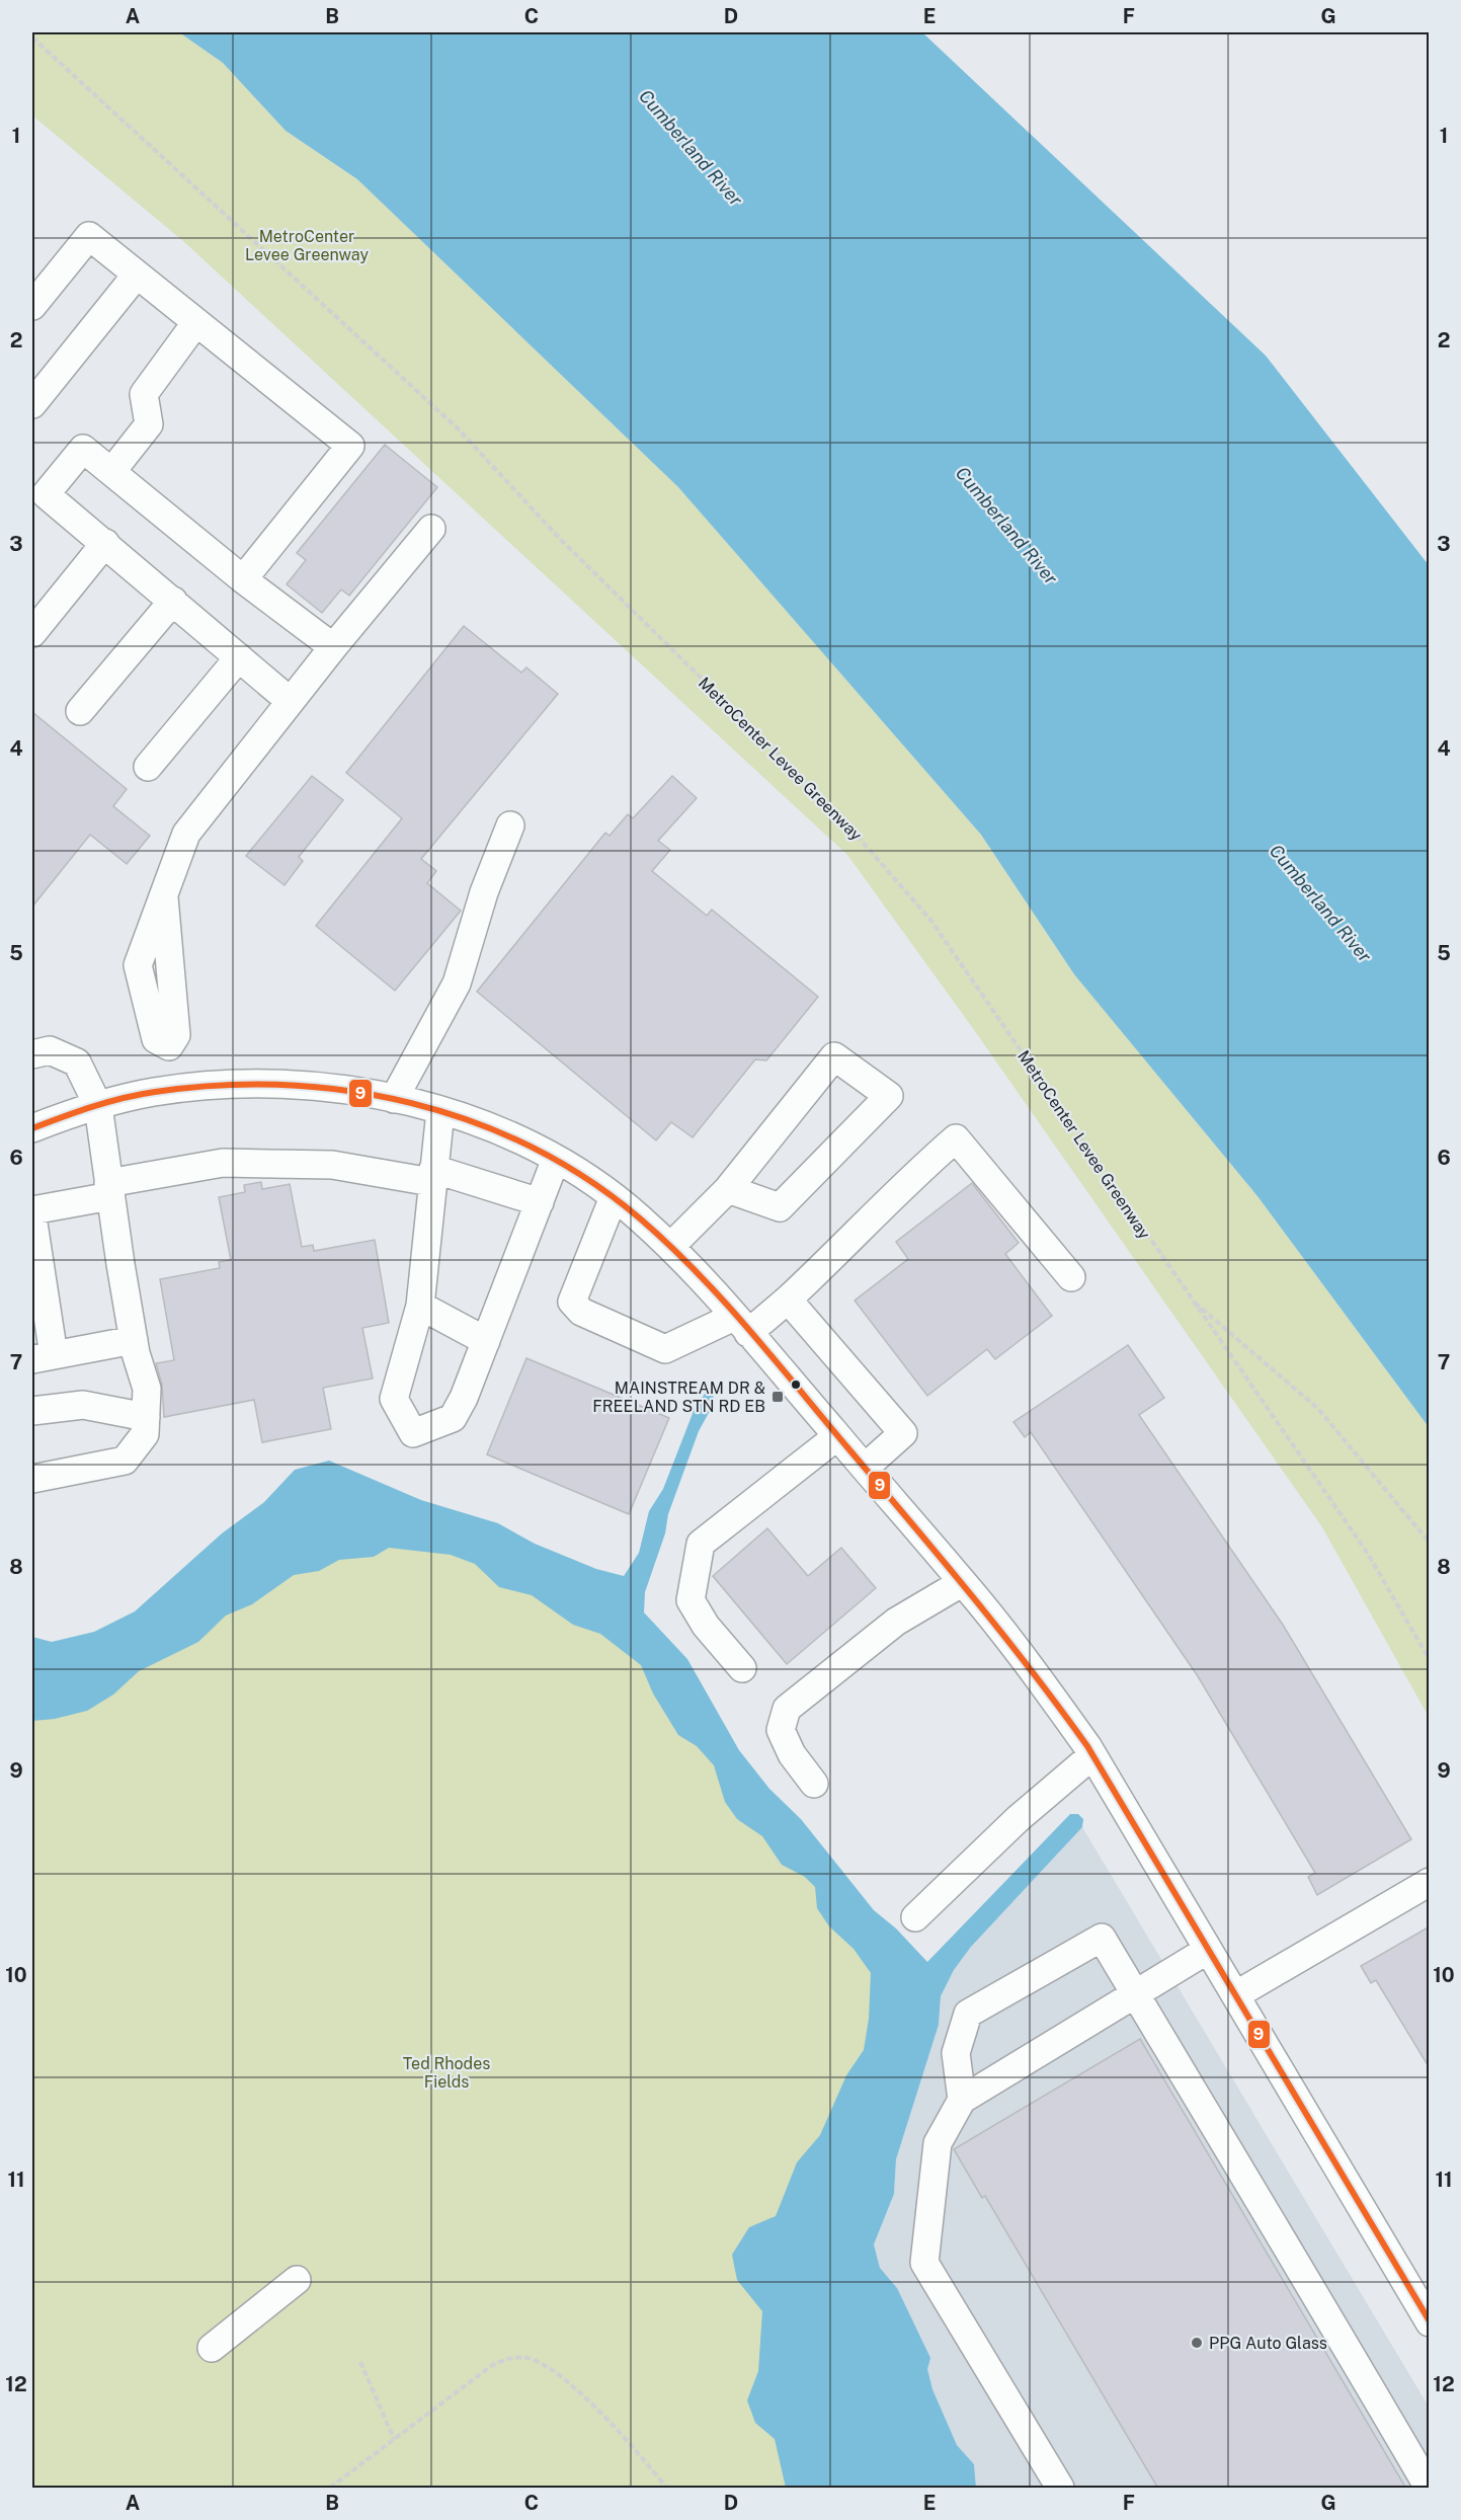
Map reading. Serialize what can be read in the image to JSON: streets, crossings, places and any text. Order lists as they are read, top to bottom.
{
  "streets": {
    "path": ["MetroCenter Levee Greenway"]
  },
  "water": ["Cumberland River"],
  "parks": ["MetroCenter Levee Greenway", "Ted Rhodes Fields"],
  "places": {
    "transit": ["MAINSTREAM DR & FREELAND STN RD EB"],
    "other": ["PPG Auto Glass"]
  },
  "lines": ["transit line 9"],
  "grid": {
    "columns": [
      "A",
      "B",
      "C",
      "D",
      "E",
      "F",
      "G"
    ],
    "rows": [
      "1",
      "2",
      "3",
      "4",
      "5",
      "6",
      "7",
      "8",
      "9",
      "10",
      "11",
      "12"
    ]
  }
}
